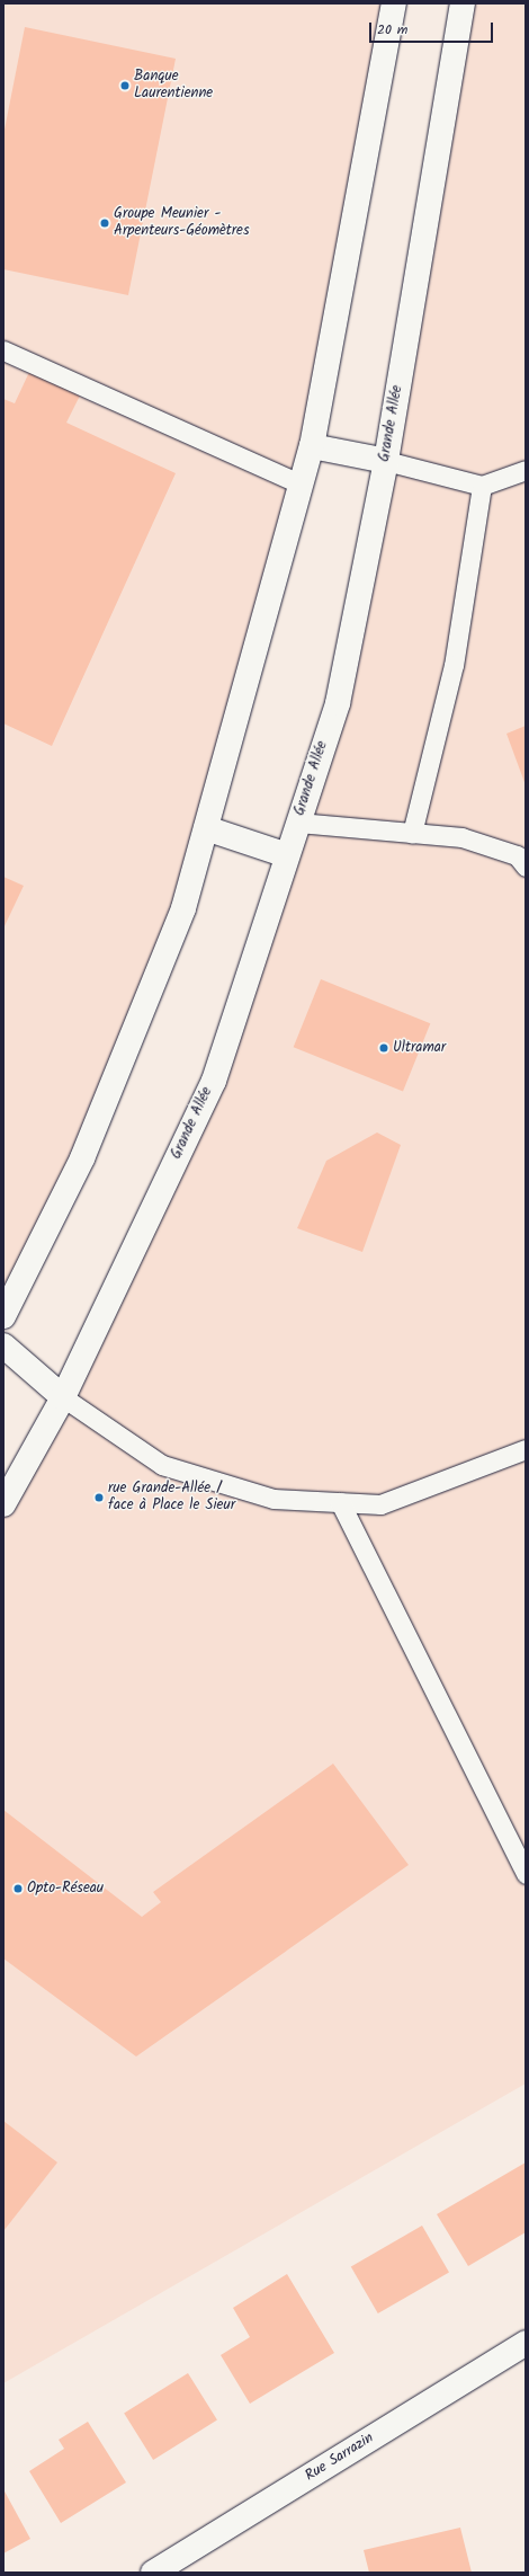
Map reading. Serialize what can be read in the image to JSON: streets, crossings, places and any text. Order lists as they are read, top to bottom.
{
  "streets": {
    "street": ["Grande Allée", "Rue Sarrazin"]
  },
  "places": [
    "Banque Laurentienne",
    "Groupe Meunier - Arpenteurs-Géomètres",
    "Ultramar",
    "rue Grande-Allée / face à Place le Sieur",
    "Opto-Réseau"
  ],
  "scale_bar": "20 m"
}
